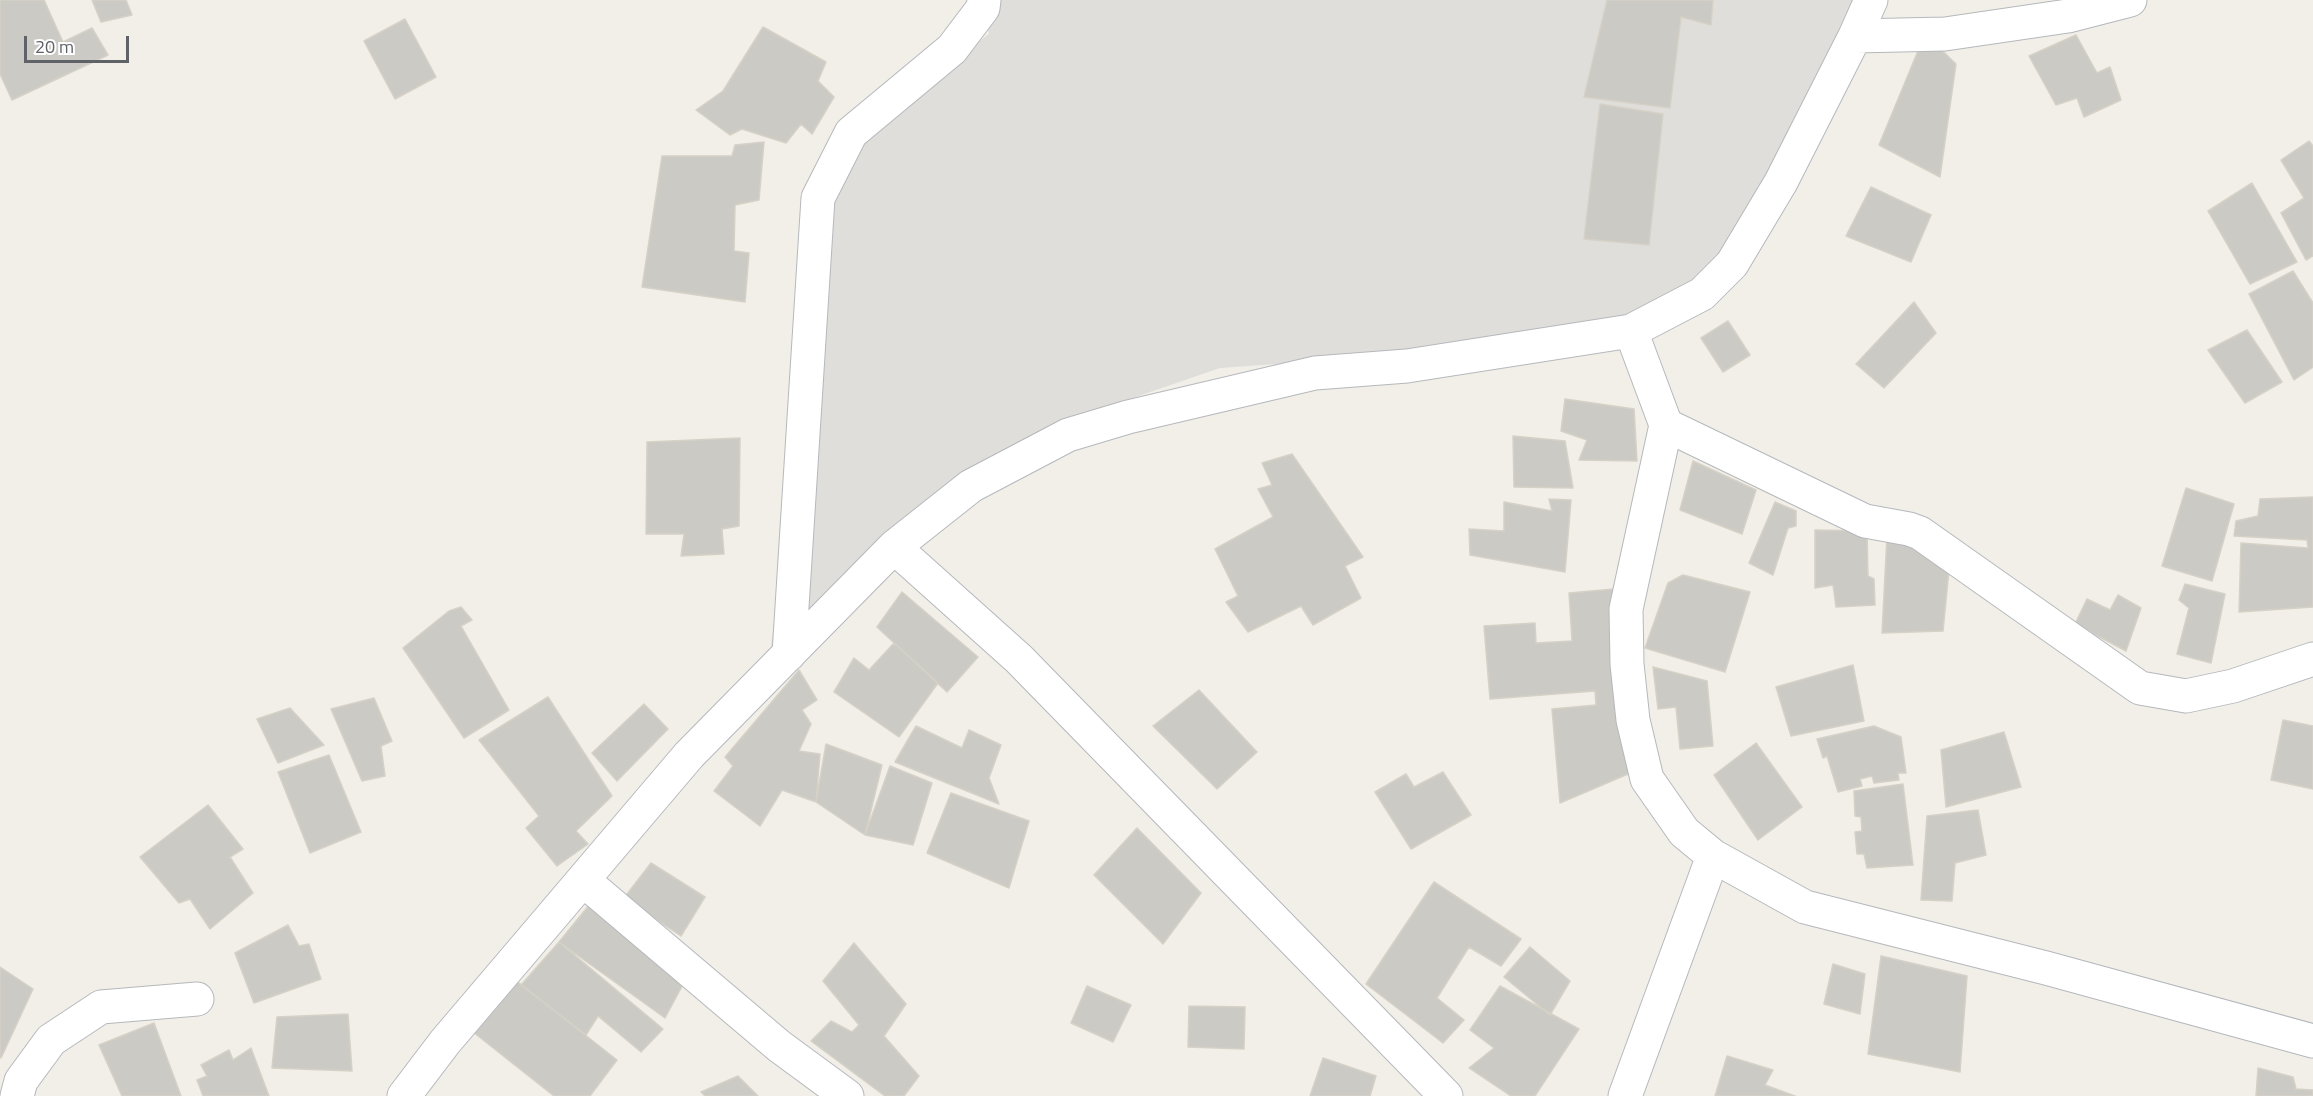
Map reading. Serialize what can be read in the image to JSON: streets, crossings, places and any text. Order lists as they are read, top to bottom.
{
  "scale_bar": "20 m"
}
